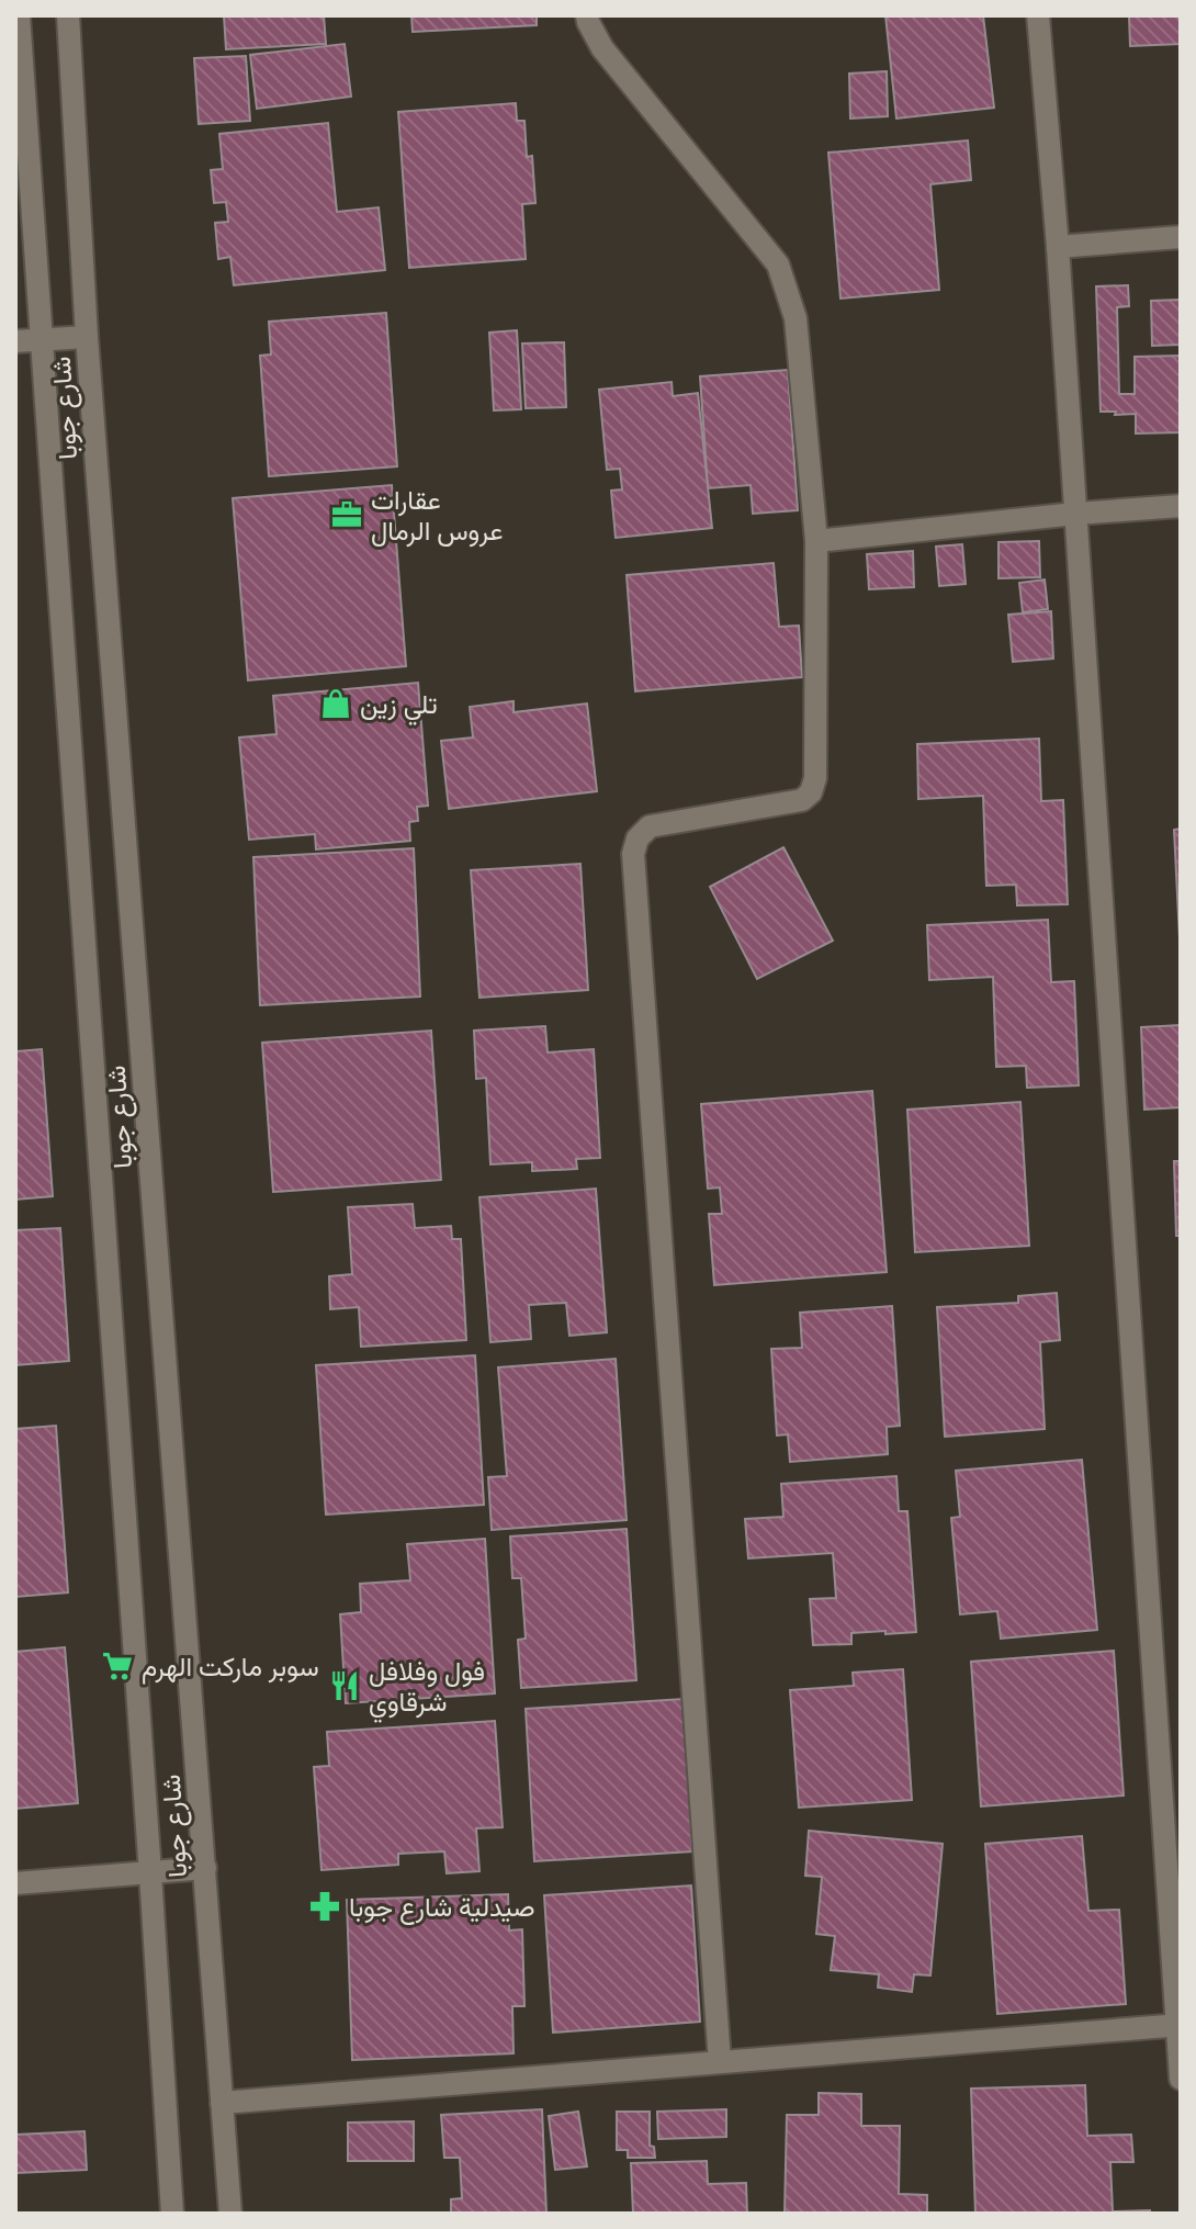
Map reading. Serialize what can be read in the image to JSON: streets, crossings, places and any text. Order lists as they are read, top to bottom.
{
  "streets": {
    "street": ["شارع جوبا"]
  },
  "places": {
    "office": ["عقارات عروس الرمال"],
    "shop": ["تلي زين"],
    "supermarket": ["سوبر ماركت الهرم"],
    "restaurant": ["فول وفلافل شرقاوي"],
    "pharmacy": ["صيدلية شارع جوبا"]
  }
}
